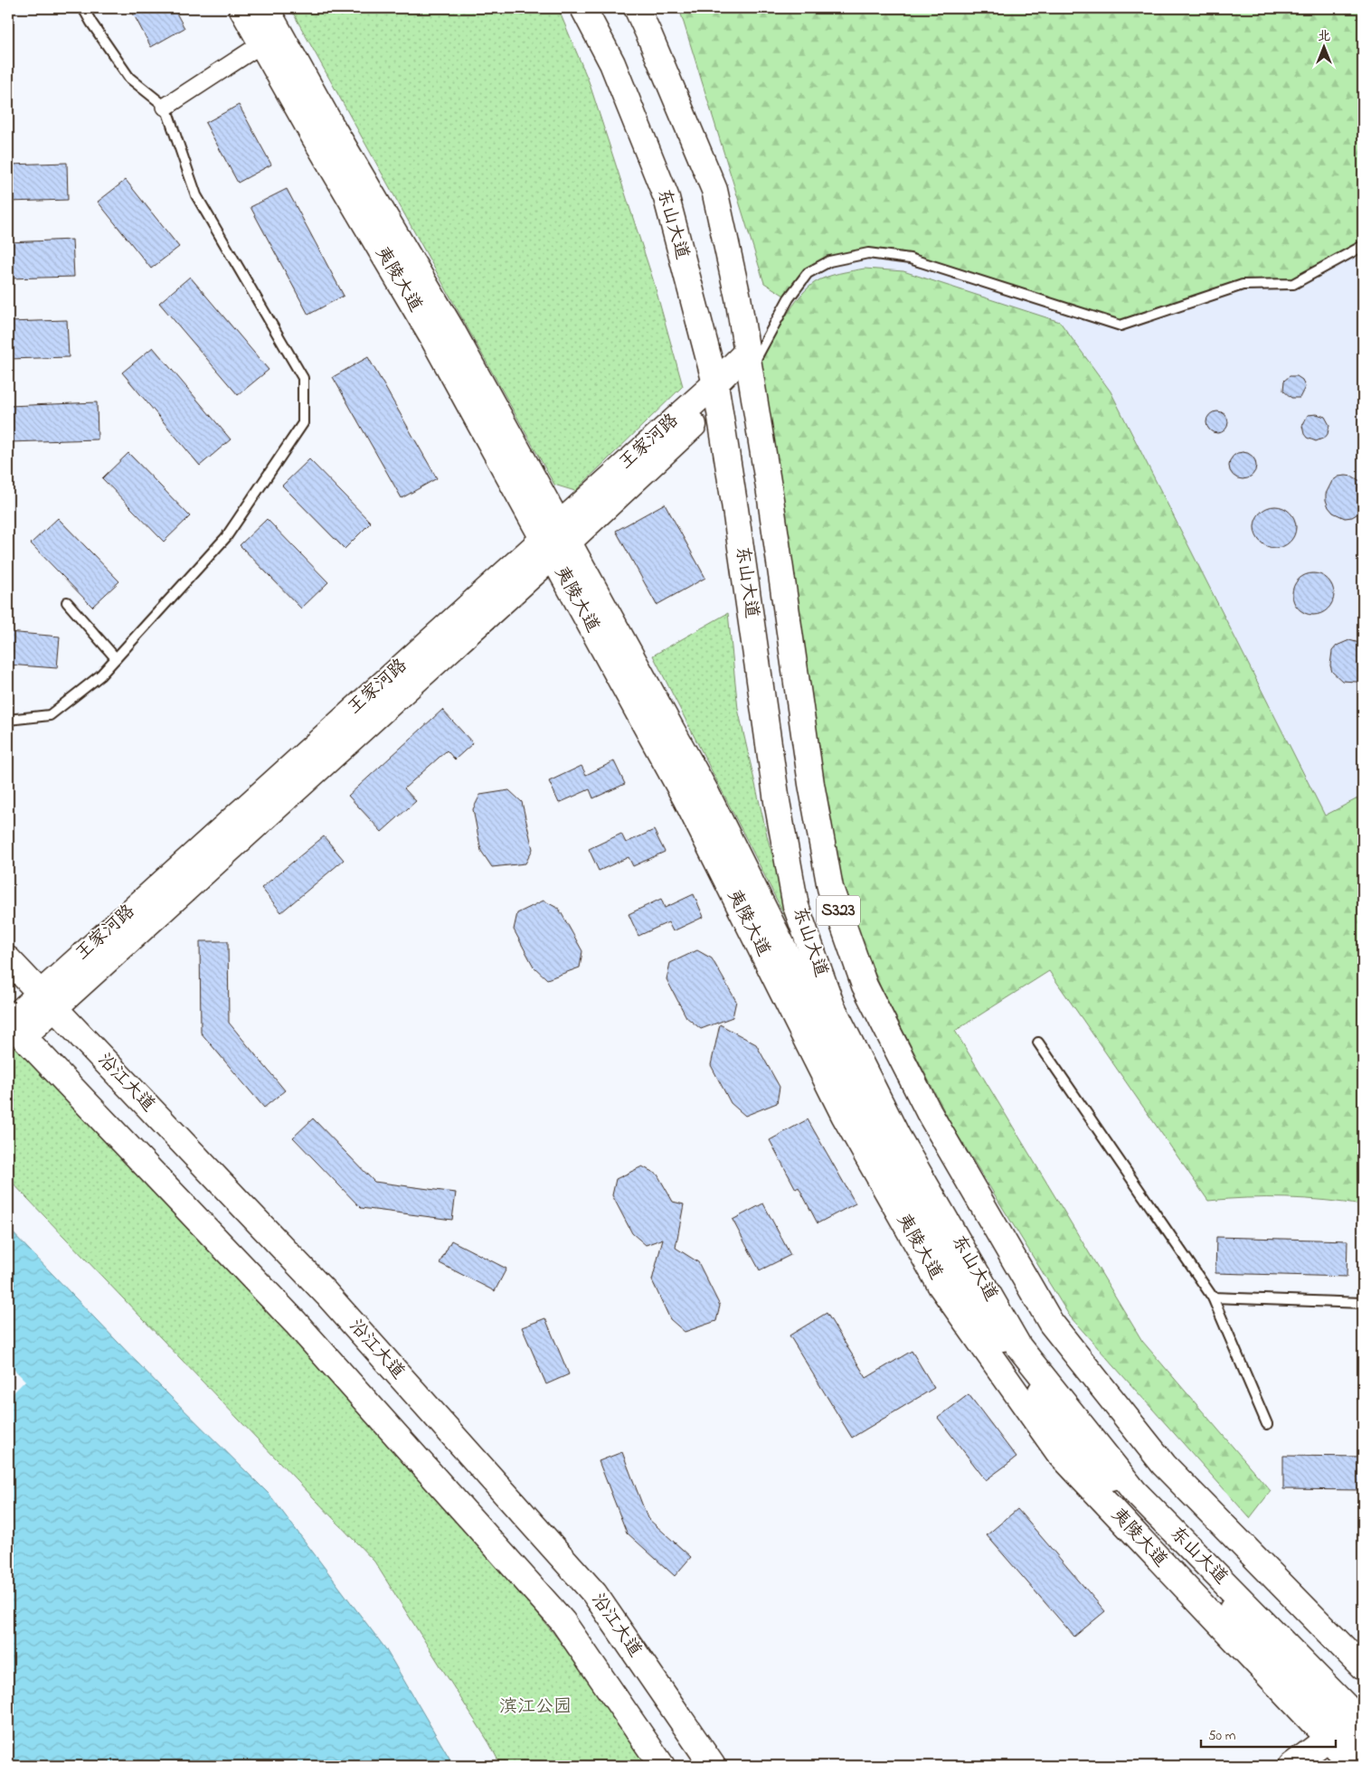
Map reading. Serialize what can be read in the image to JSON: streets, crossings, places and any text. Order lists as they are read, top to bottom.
{
  "streets": {
    "main road": [
      "东山大道",
      "夷陵大道",
      "王家河路",
      "S323",
      "沿江大道"
    ]
  },
  "crossings": [
    ["东山大道", "王家河路"],
    ["夷陵大道", "王家河路"],
    ["王家河路", "沿江大道"]
  ],
  "parks": ["滨江公园"],
  "scale_bar": "50 m",
  "north": "top"
}
